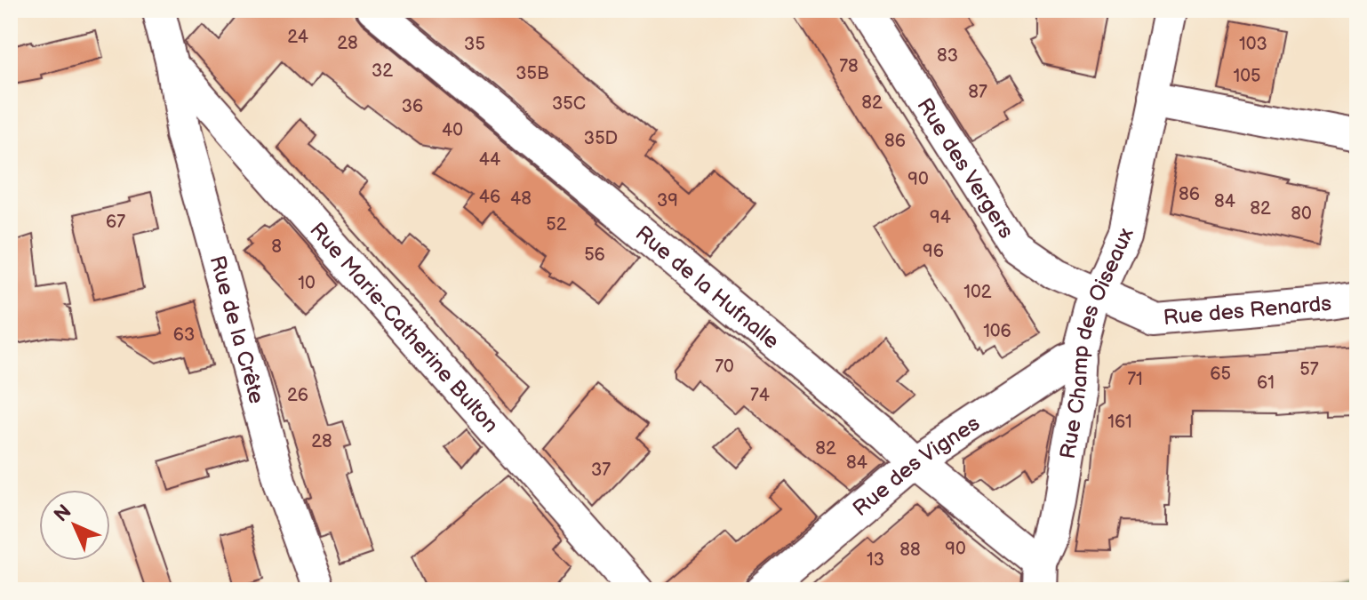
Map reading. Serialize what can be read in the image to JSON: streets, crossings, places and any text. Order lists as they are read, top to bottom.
{
  "streets": {
    "street": [
      "Rue des Vergers",
      "Rue de la Hufnalle",
      "Rue des Renards",
      "Rue Marie-Catherine Bulton",
      "Rue de la Crête",
      "Rue Champ des Oiseaux",
      "Rue des Vignes"
    ]
  },
  "crossings": [
    ["Rue des Vergers", "Rue des Renards"],
    ["Rue des Vergers", "Rue Champ des Oiseaux"],
    ["Rue de la Hufnalle", "Rue Champ des Oiseaux"],
    ["Rue de la Hufnalle", "Rue des Vignes"],
    ["Rue des Renards", "Rue Champ des Oiseaux"],
    ["Rue Marie-Catherine Bulton", "Rue de la Crête"],
    ["Rue Champ des Oiseaux", "Rue des Vignes"]
  ],
  "house_numbers": [
    "24",
    "28",
    "35",
    "103",
    "83",
    "78",
    "32",
    "35B",
    "105",
    "87",
    "82",
    "35C",
    "36",
    "40",
    "35D",
    "86",
    "44",
    "90",
    "86",
    "46",
    "48",
    "39",
    "84",
    "82",
    "80",
    "94",
    "67",
    "52",
    "8",
    "96",
    "56",
    "10",
    "102",
    "106",
    "63",
    "70",
    "57",
    "65",
    "71",
    "61",
    "26",
    "74",
    "161",
    "28",
    "82",
    "84",
    "37",
    "90",
    "88",
    "13"
  ],
  "north": "top left"
}
